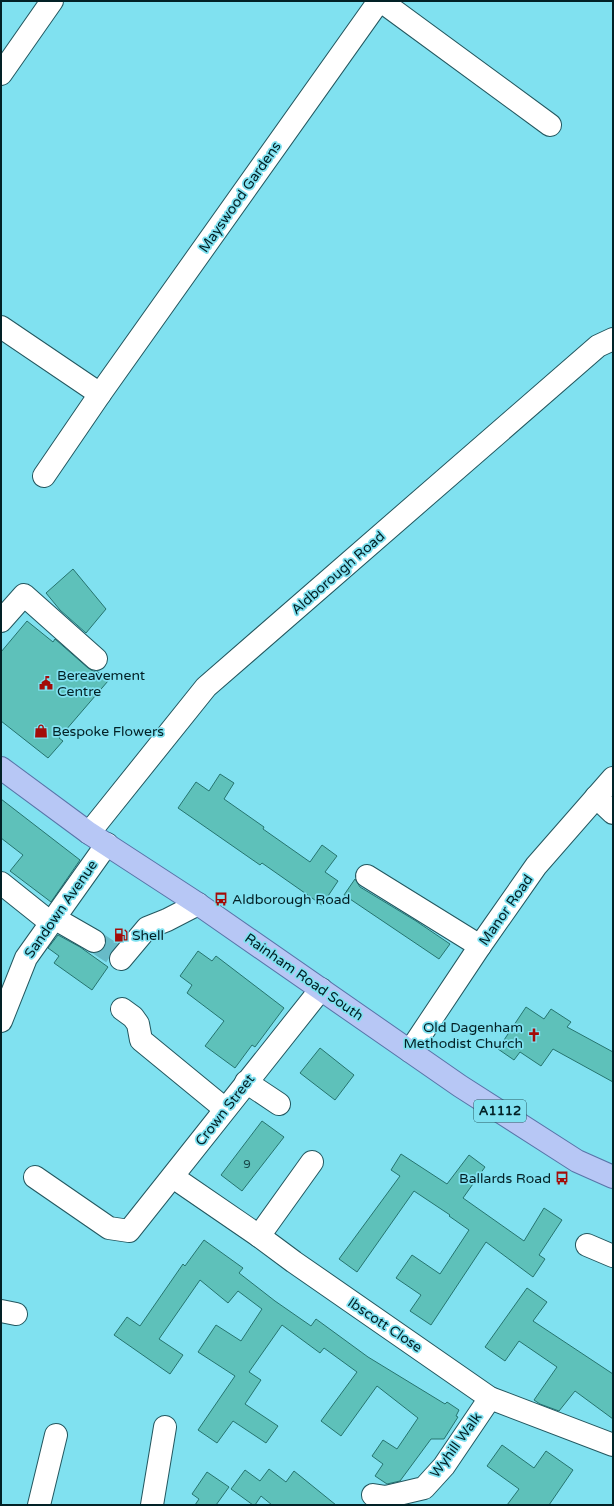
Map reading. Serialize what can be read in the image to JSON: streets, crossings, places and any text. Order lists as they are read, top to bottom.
{
  "streets": {
    "main road": ["Rainham Road South", "A1112"],
    "street": [
      "Mayswood Gardens",
      "Aldborough Road",
      "Sandown Avenue",
      "Manor Road",
      "Crown Street",
      "Ibscott Close",
      "Wyhill Walk"
    ]
  },
  "crossings": [
    ["Aldborough Road", "Sandown Avenue"],
    ["Aldborough Road", "Rainham Road South"],
    ["Sandown Avenue", "Rainham Road South"],
    ["Manor Road", "Rainham Road South"],
    ["Rainham Road South", "Crown Street"],
    ["Crown Street", "Ibscott Close"],
    ["Ibscott Close", "Wyhill Walk"]
  ],
  "places": {
    "public building": ["Bereavement Centre"],
    "shop": ["Bespoke Flowers"],
    "bus stop": ["Aldborough Road", "Ballards Road"],
    "fuel station": ["Shell"],
    "church": ["Old Dagenham Methodist Church"]
  },
  "house_numbers": ["9"]
}
